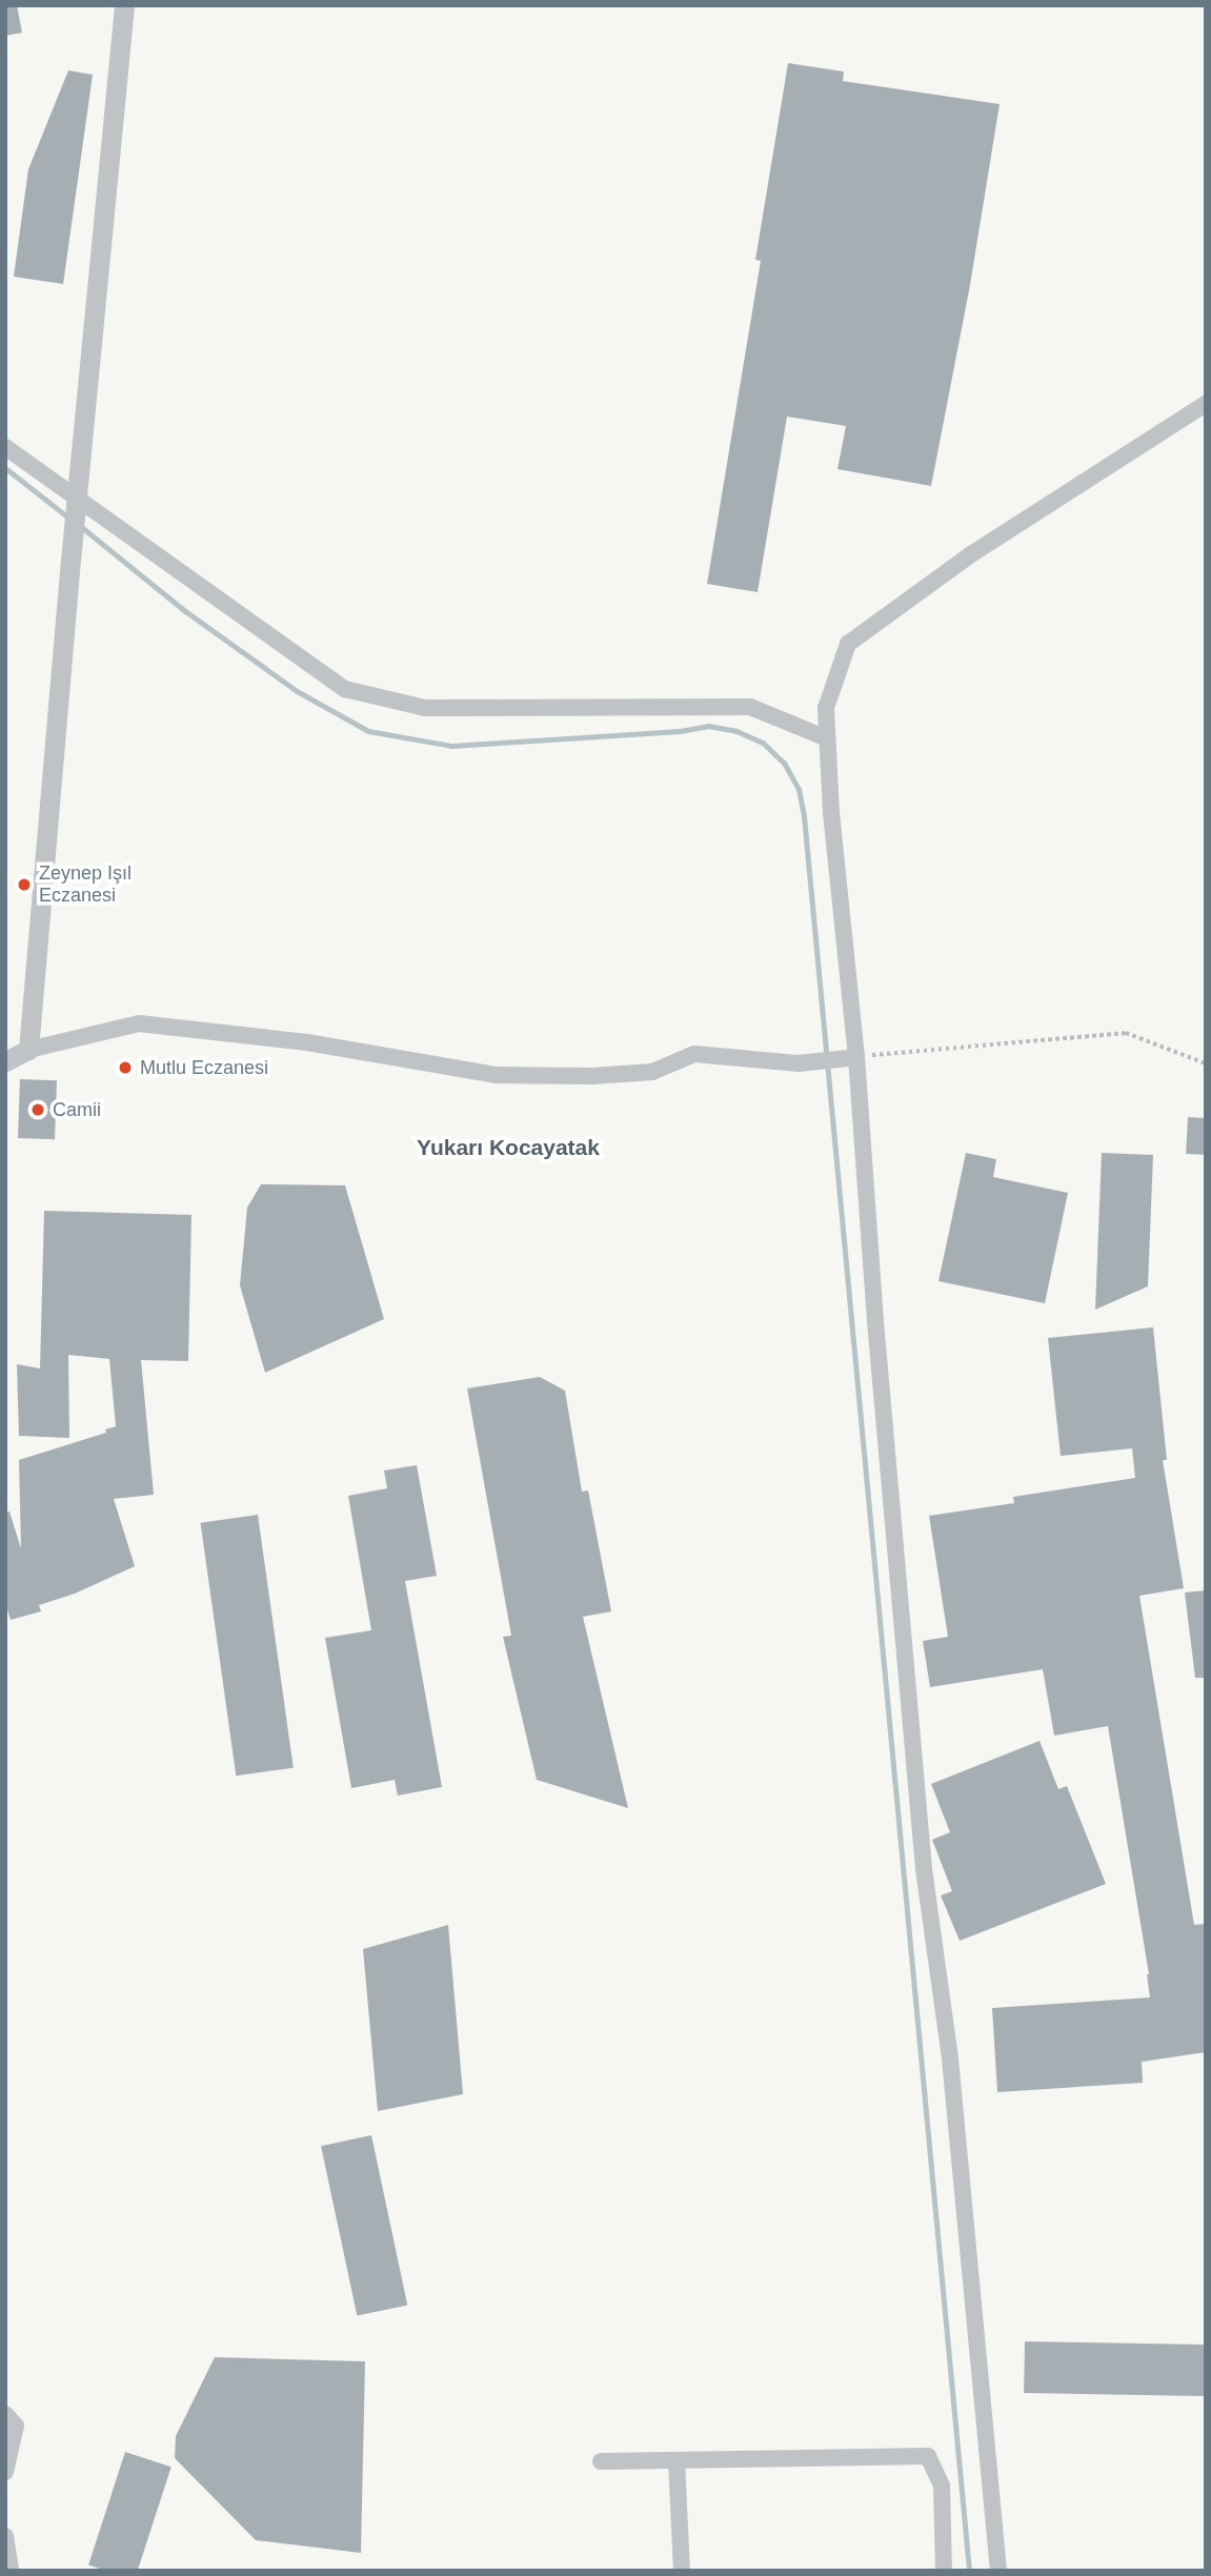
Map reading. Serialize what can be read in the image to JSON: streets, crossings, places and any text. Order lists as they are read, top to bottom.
{
  "districts": ["Yukarı Kocayatak"],
  "places": ["Zeynep Işıl Eczanesi", "Mutlu Eczanesi", "Camii"]
}
